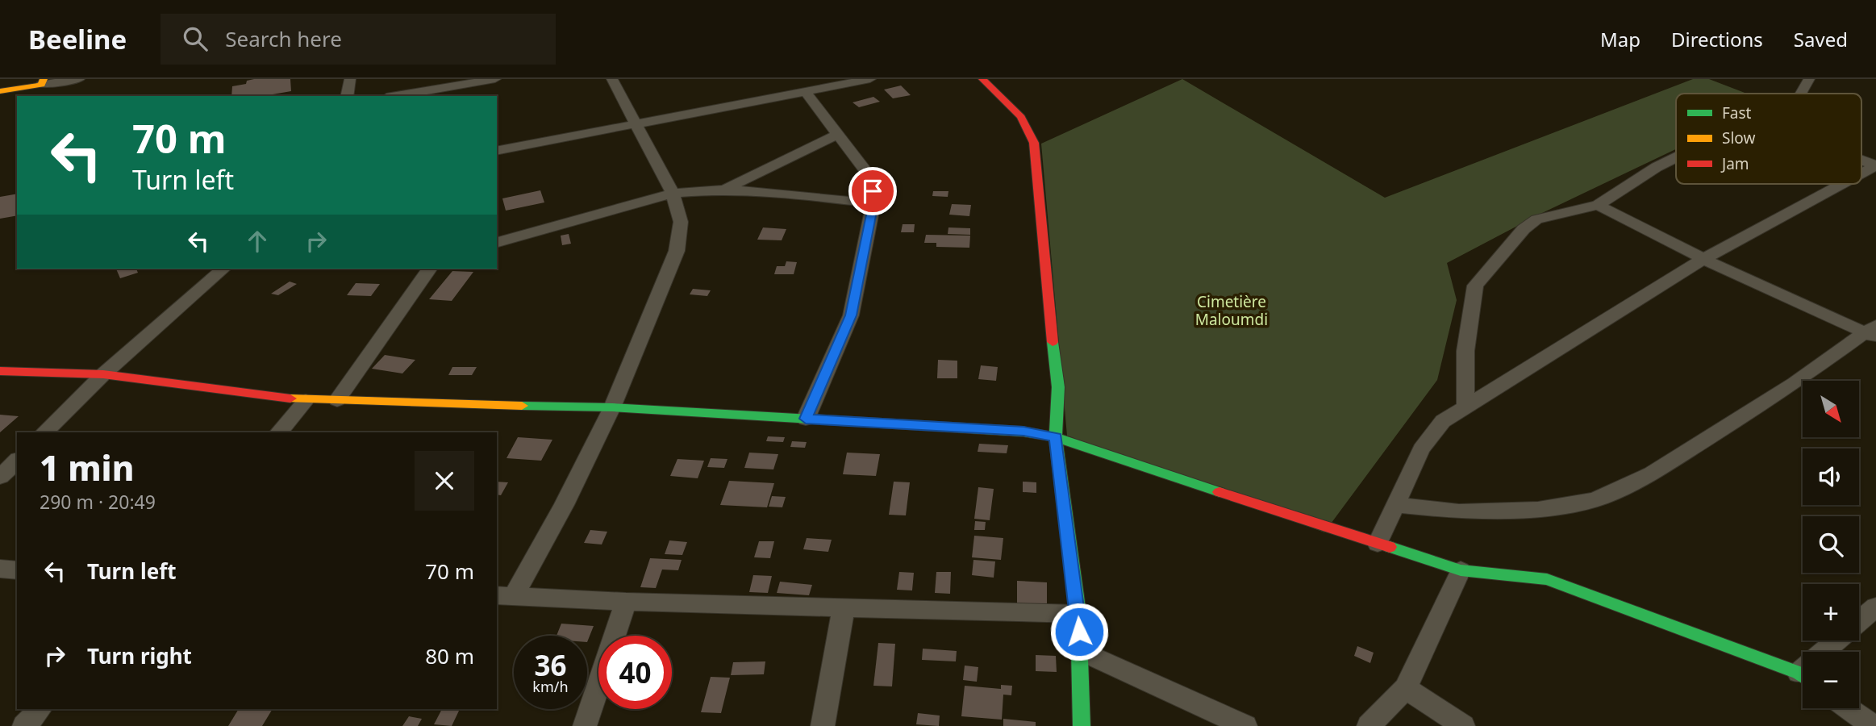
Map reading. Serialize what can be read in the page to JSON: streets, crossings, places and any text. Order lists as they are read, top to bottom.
{
  "parks": ["Cimetière Maloumdi"],
  "legend": ["Fast", "Slow", "Jam"],
  "north": "bottom right",
  "page": {
    "header": "Beeline",
    "search": "Search here",
    "nav": ["Map", "Directions", "Saved"],
    "turn": ["70 m", "Turn left"],
    "map_buttons": ["+", "−"],
    "heading": ["1 min", "290 m · 20:49"],
    "list": [
      {
        "name": "Turn left",
        "value": "70 m"
      },
      {
        "name": "Turn right",
        "value": "80 m"
      }
    ],
    "speed": "36 km/h",
    "limit": "40"
  }
}
